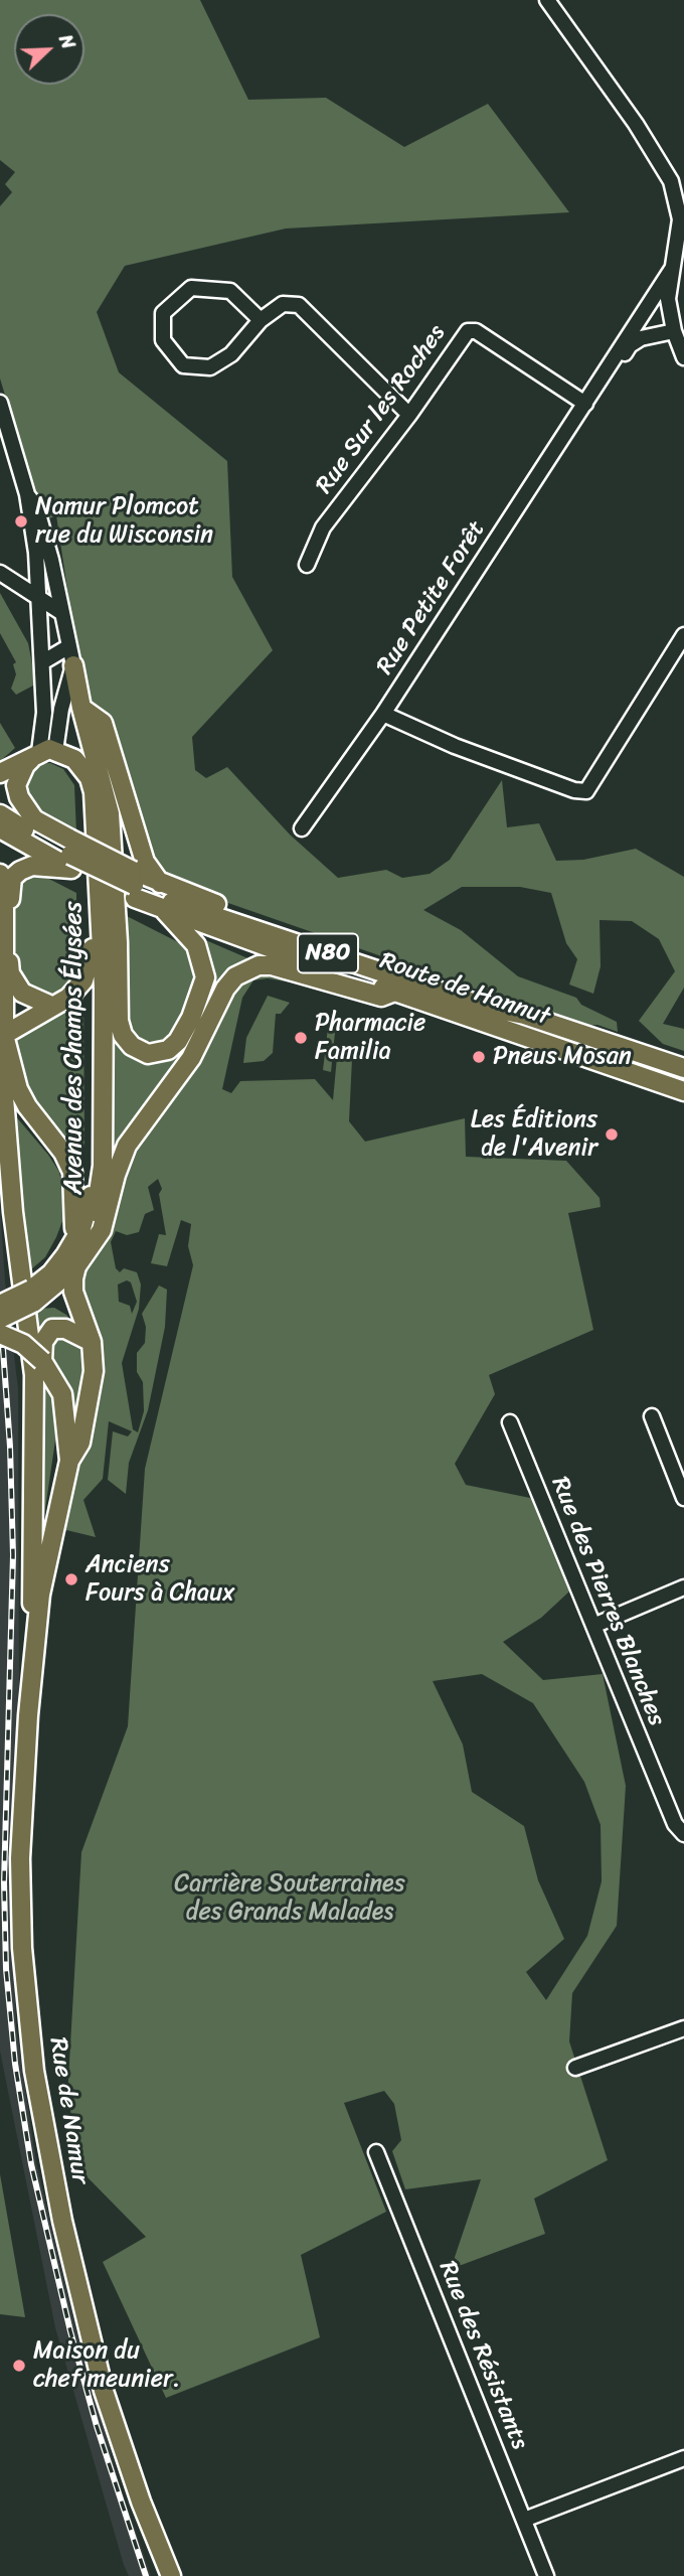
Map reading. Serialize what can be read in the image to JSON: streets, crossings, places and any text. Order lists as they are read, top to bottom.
{
  "streets": {
    "main road": [
      "N80",
      "Route de Hannut",
      "Avenue des Champs Élysées",
      "Rue de Namur"
    ],
    "street": [
      "Rue Sur les Roches",
      "Rue Petite Forêt",
      "Rue des Pierres Blanches",
      "Rue des Résistants"
    ]
  },
  "crossings": [
    ["Rue Sur les Roches", "Rue Petite Forêt"],
    ["N80", "Route de Hannut"]
  ],
  "parks": ["Carrière Souterraines des Grands Malades"],
  "places": [
    "Namur Plomcot rue du Wisconsin",
    "Pharmacie Familia",
    "Pneus Mosan",
    "Les Éditions de l'Avenir",
    "Anciens Fours à Chaux",
    "Maison du chef meunier."
  ],
  "north": "top right"
}
